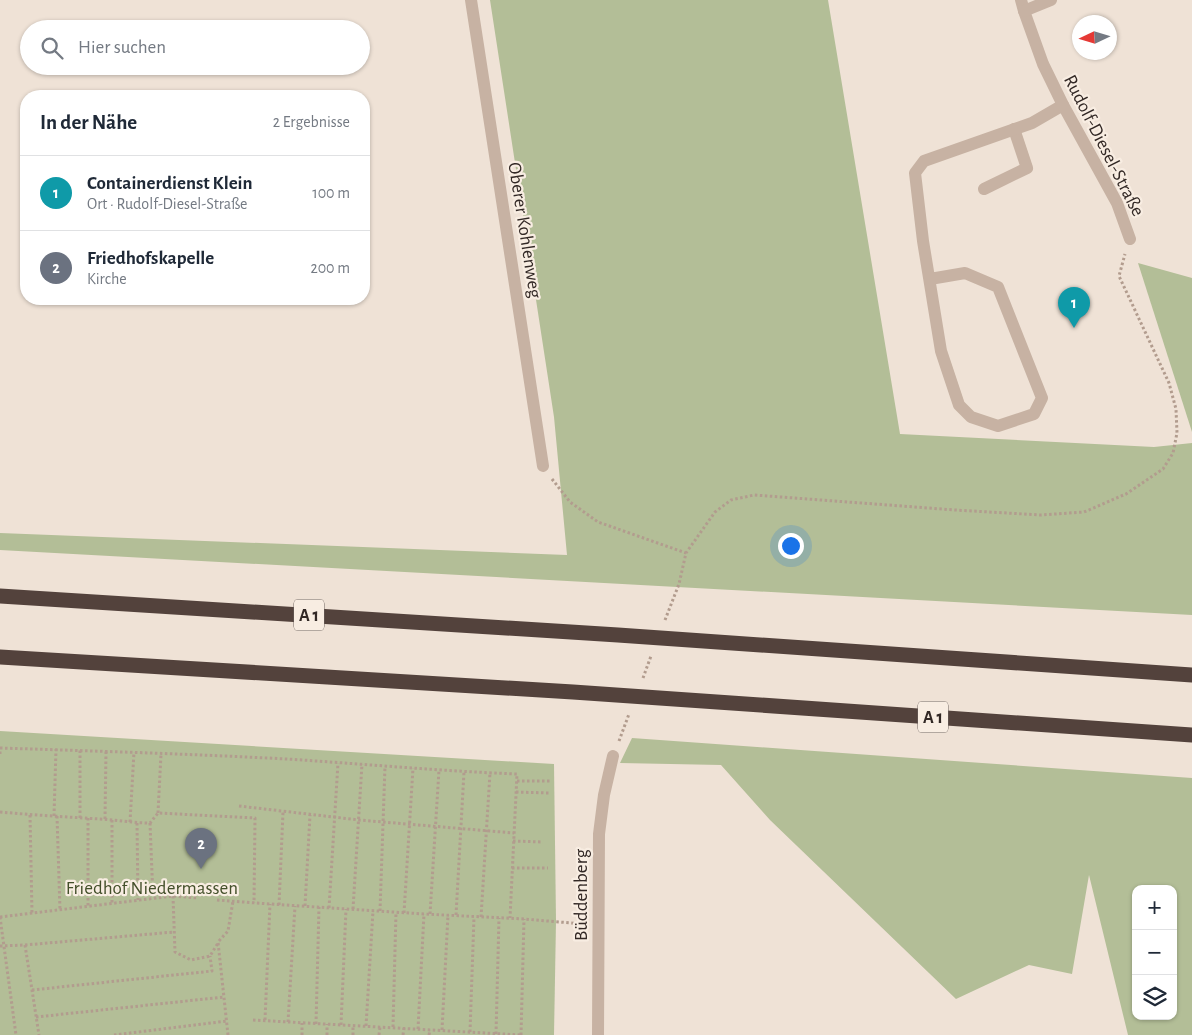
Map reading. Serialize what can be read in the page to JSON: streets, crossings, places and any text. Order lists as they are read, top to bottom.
{
  "streets": {
    "highway": ["A 1"],
    "street": ["Rudolf-Diesel-Straße", "Oberer Kohlenweg", "Büddenberg"]
  },
  "parks": ["Friedhof Niedermassen"],
  "north": "left",
  "page": {
    "search": "Hier suchen",
    "heading": ["In der Nähe", "2 Ergebnisse"],
    "list": [
      {
        "mark": "1",
        "name": "Containerdienst Klein",
        "note": "Ort · Rudolf-Diesel-Straße",
        "value": "100 m"
      },
      {
        "mark": "2",
        "name": "Friedhofskapelle",
        "note": "Kirche",
        "value": "200 m"
      }
    ],
    "pins": ["1", "2"],
    "map_buttons": ["+", "−"]
  }
}
